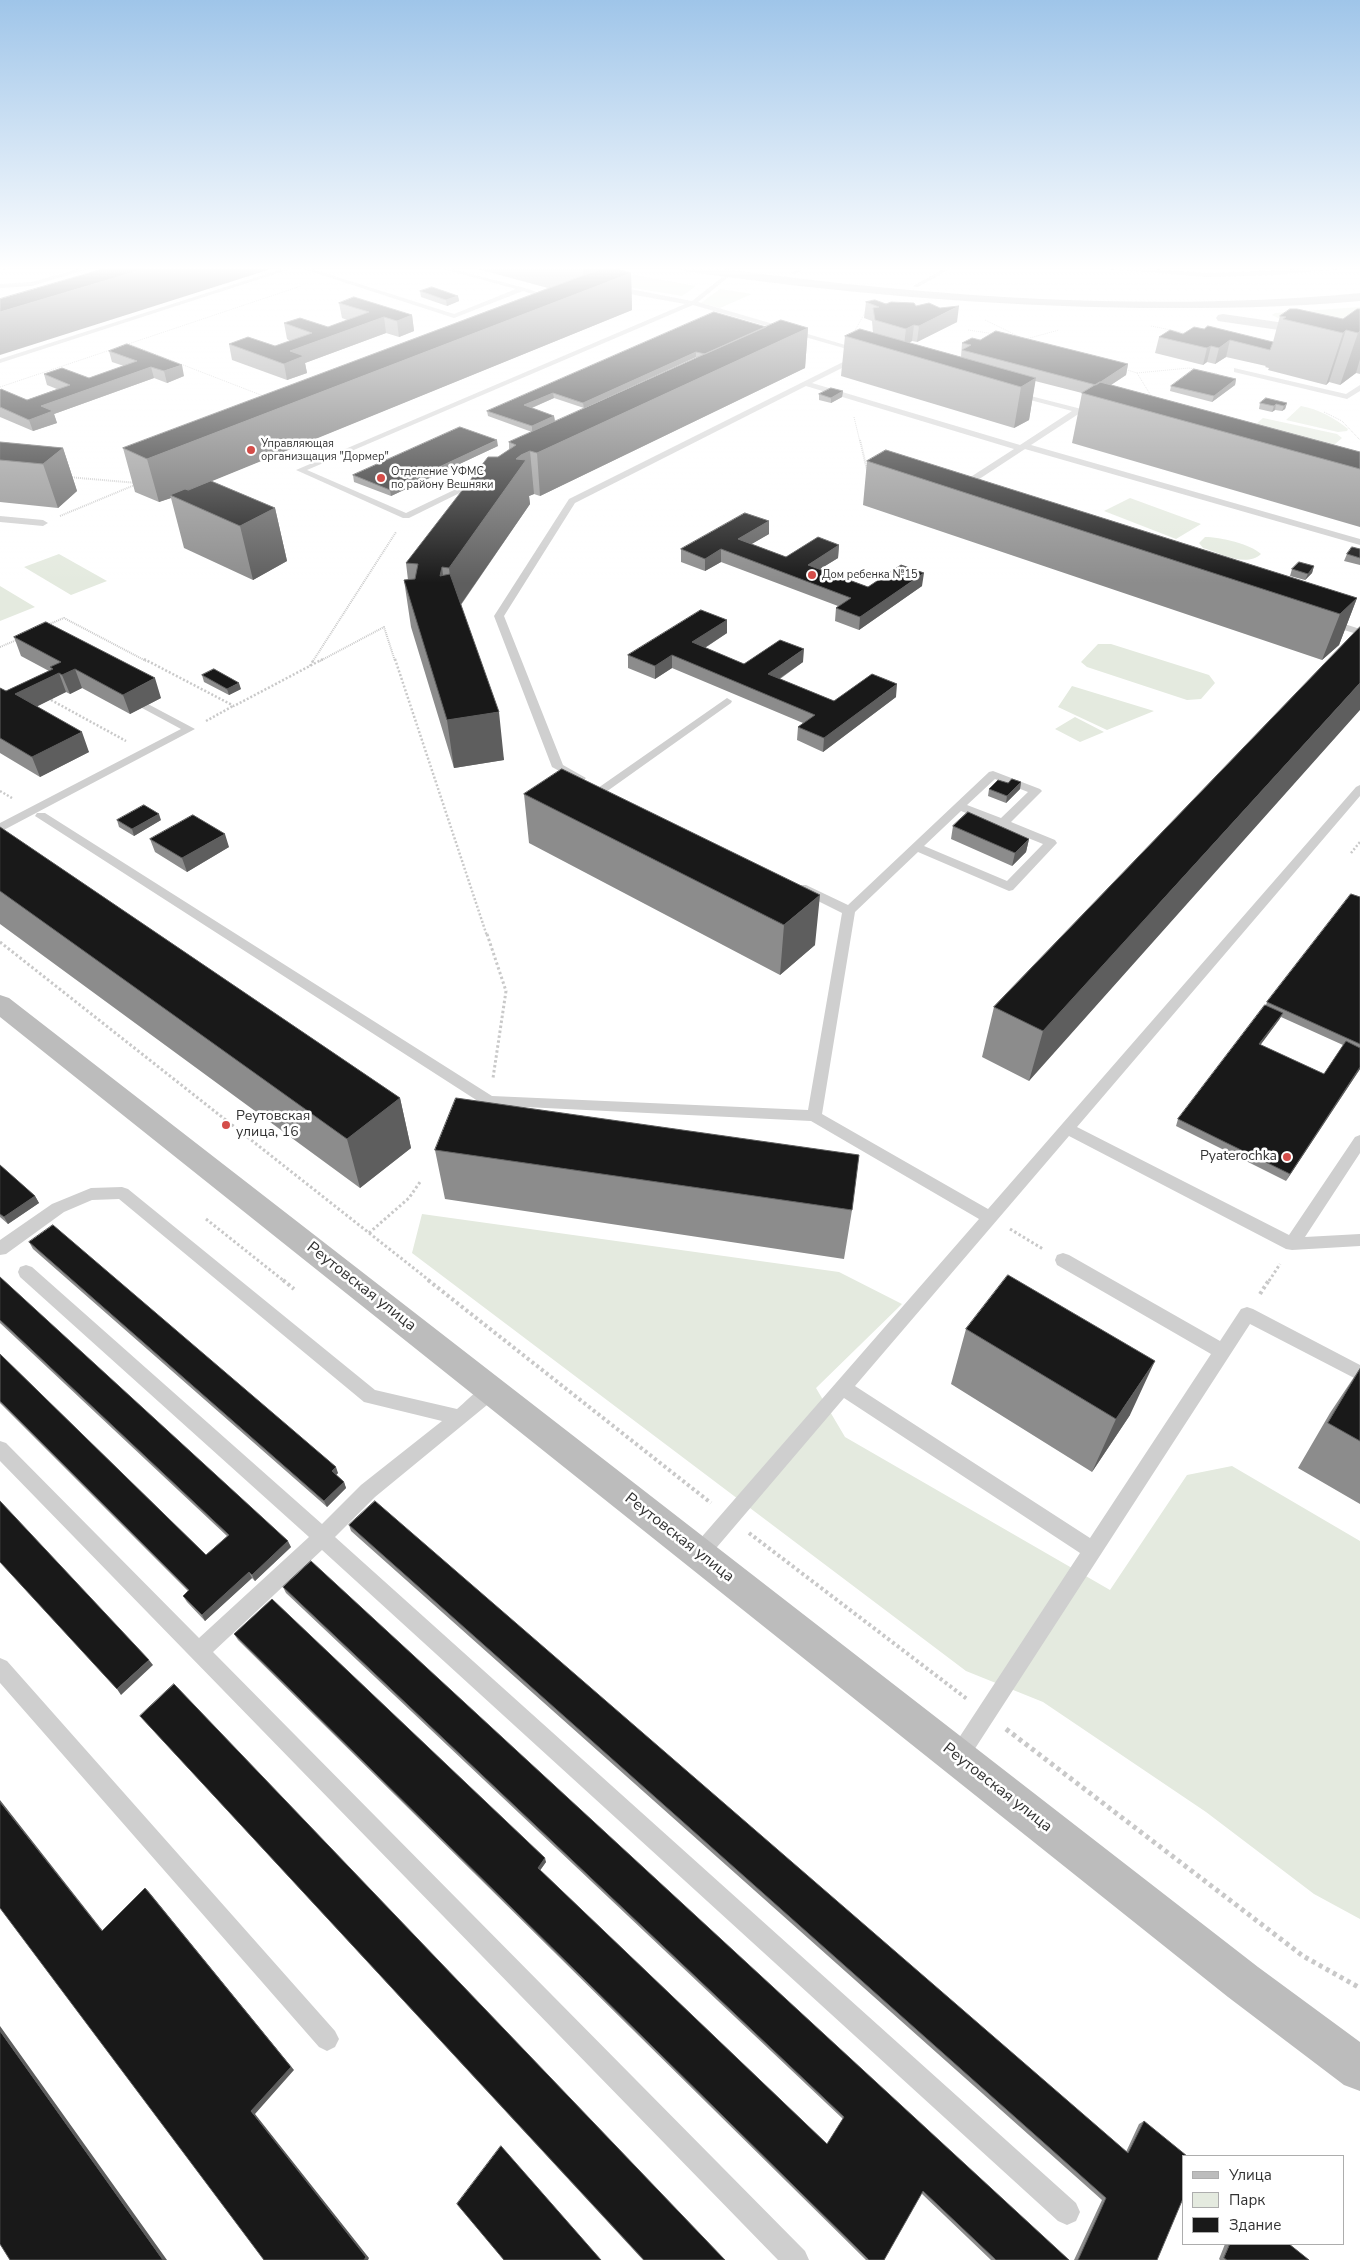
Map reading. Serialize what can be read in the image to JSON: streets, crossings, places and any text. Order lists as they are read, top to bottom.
{
  "streets": {
    "main road": ["Реутовская улица"]
  },
  "places": [
    "Управляющая организщация \"Дормер\"",
    "Отделение УФМС по району Вешняки",
    "Дом ребенка №15",
    "Реутовская улица, 16",
    "Pyaterochka"
  ],
  "legend": ["Улица", "Парк", "Здание"]
}
